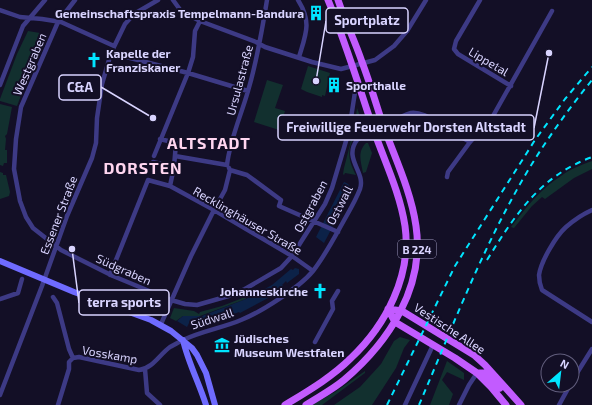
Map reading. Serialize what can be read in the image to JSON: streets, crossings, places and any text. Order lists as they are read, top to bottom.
{
  "streets": {
    "main road": ["B 224", "Südwall", "Vestische Allee"],
    "street": [
      "Lippetal",
      "Westgraben",
      "Ursulastraße",
      "Ostwall",
      "Ostgraben",
      "Essener Straße",
      "Recklinghäuser Straße",
      "Südgraben",
      "Vosskamp"
    ]
  },
  "crossings": [
    ["Westgraben", "Essener Straße"],
    ["Westgraben", "Südgraben"],
    ["Ostwall", "Recklinghäuser Straße"],
    ["Ostwall", "B 224"],
    ["Ostwall", "Südwall"],
    ["Ostgraben", "Recklinghäuser Straße"],
    ["Ostgraben", "Südgraben"],
    ["Essener Straße", "Südgraben"],
    ["Essener Straße", "Südwall"],
    ["Recklinghäuser Straße", "Südgraben"],
    ["Recklinghäuser Straße", "Südwall"],
    ["B 224", "Vestische Allee"],
    ["Südwall", "Vosskamp"]
  ],
  "districts": ["ALTSTADT", "DORSTEN"],
  "places": {
    "building": ["Gemeinschaftspraxis Tempelmann-Bandura", "Sporthalle"],
    "other": [
      "Freiwillige Feuerwehr Dorsten Altstadt",
      "Sportplatz",
      "C&A",
      "terra sports"
    ],
    "church": ["Kapelle der Franziskaner", "Johanneskirche"],
    "museum": ["Jüdisches Museum Westfalen"]
  },
  "north": "top right"
}
